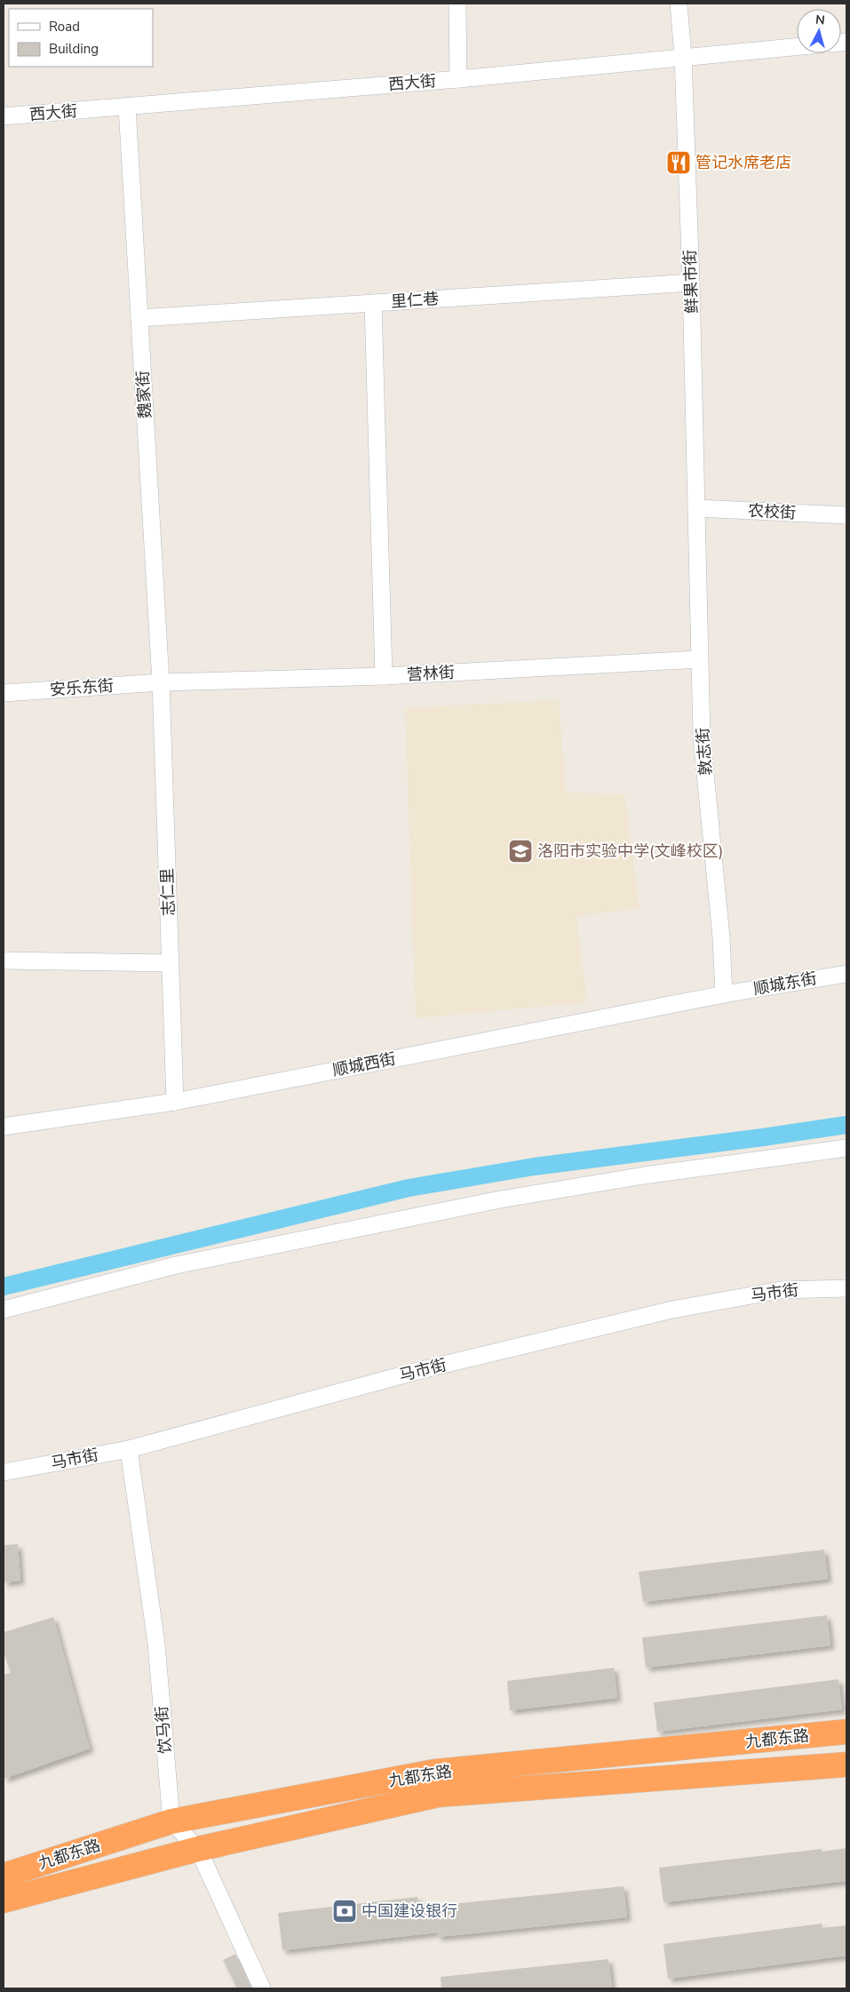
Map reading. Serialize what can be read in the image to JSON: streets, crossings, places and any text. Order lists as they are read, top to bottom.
{
  "streets": {
    "highway": ["九都东路"],
    "street": [
      "西大街",
      "鲜果市街",
      "里仁巷",
      "魏家街",
      "农校街",
      "营林街",
      "安乐东街",
      "敦志街",
      "志仁里",
      "顺城东街",
      "顺城西街",
      "马市街",
      "饮马街"
    ]
  },
  "crossings": [
    ["西大街", "鲜果市街"],
    ["西大街", "魏家街"],
    ["鲜果市街", "里仁巷"],
    ["鲜果市街", "农校街"],
    ["鲜果市街", "敦志街"],
    ["里仁巷", "魏家街"],
    ["魏家街", "营林街"],
    ["魏家街", "安乐东街"],
    ["魏家街", "志仁里"],
    ["农校街", "敦志街"],
    ["营林街", "安乐东街"],
    ["营林街", "敦志街"],
    ["营林街", "志仁里"],
    ["安乐东街", "志仁里"],
    ["敦志街", "顺城东街"],
    ["敦志街", "顺城西街"],
    ["志仁里", "顺城西街"],
    ["顺城东街", "顺城西街"],
    ["马市街", "饮马街"],
    ["饮马街", "九都东路"]
  ],
  "places": {
    "restaurant": ["管记水席老店"],
    "school or university": ["洛阳市实验中学(文峰校区)"],
    "bank": ["中国建设银行"]
  },
  "legend": ["Road", "Building"],
  "north": "top"
}
